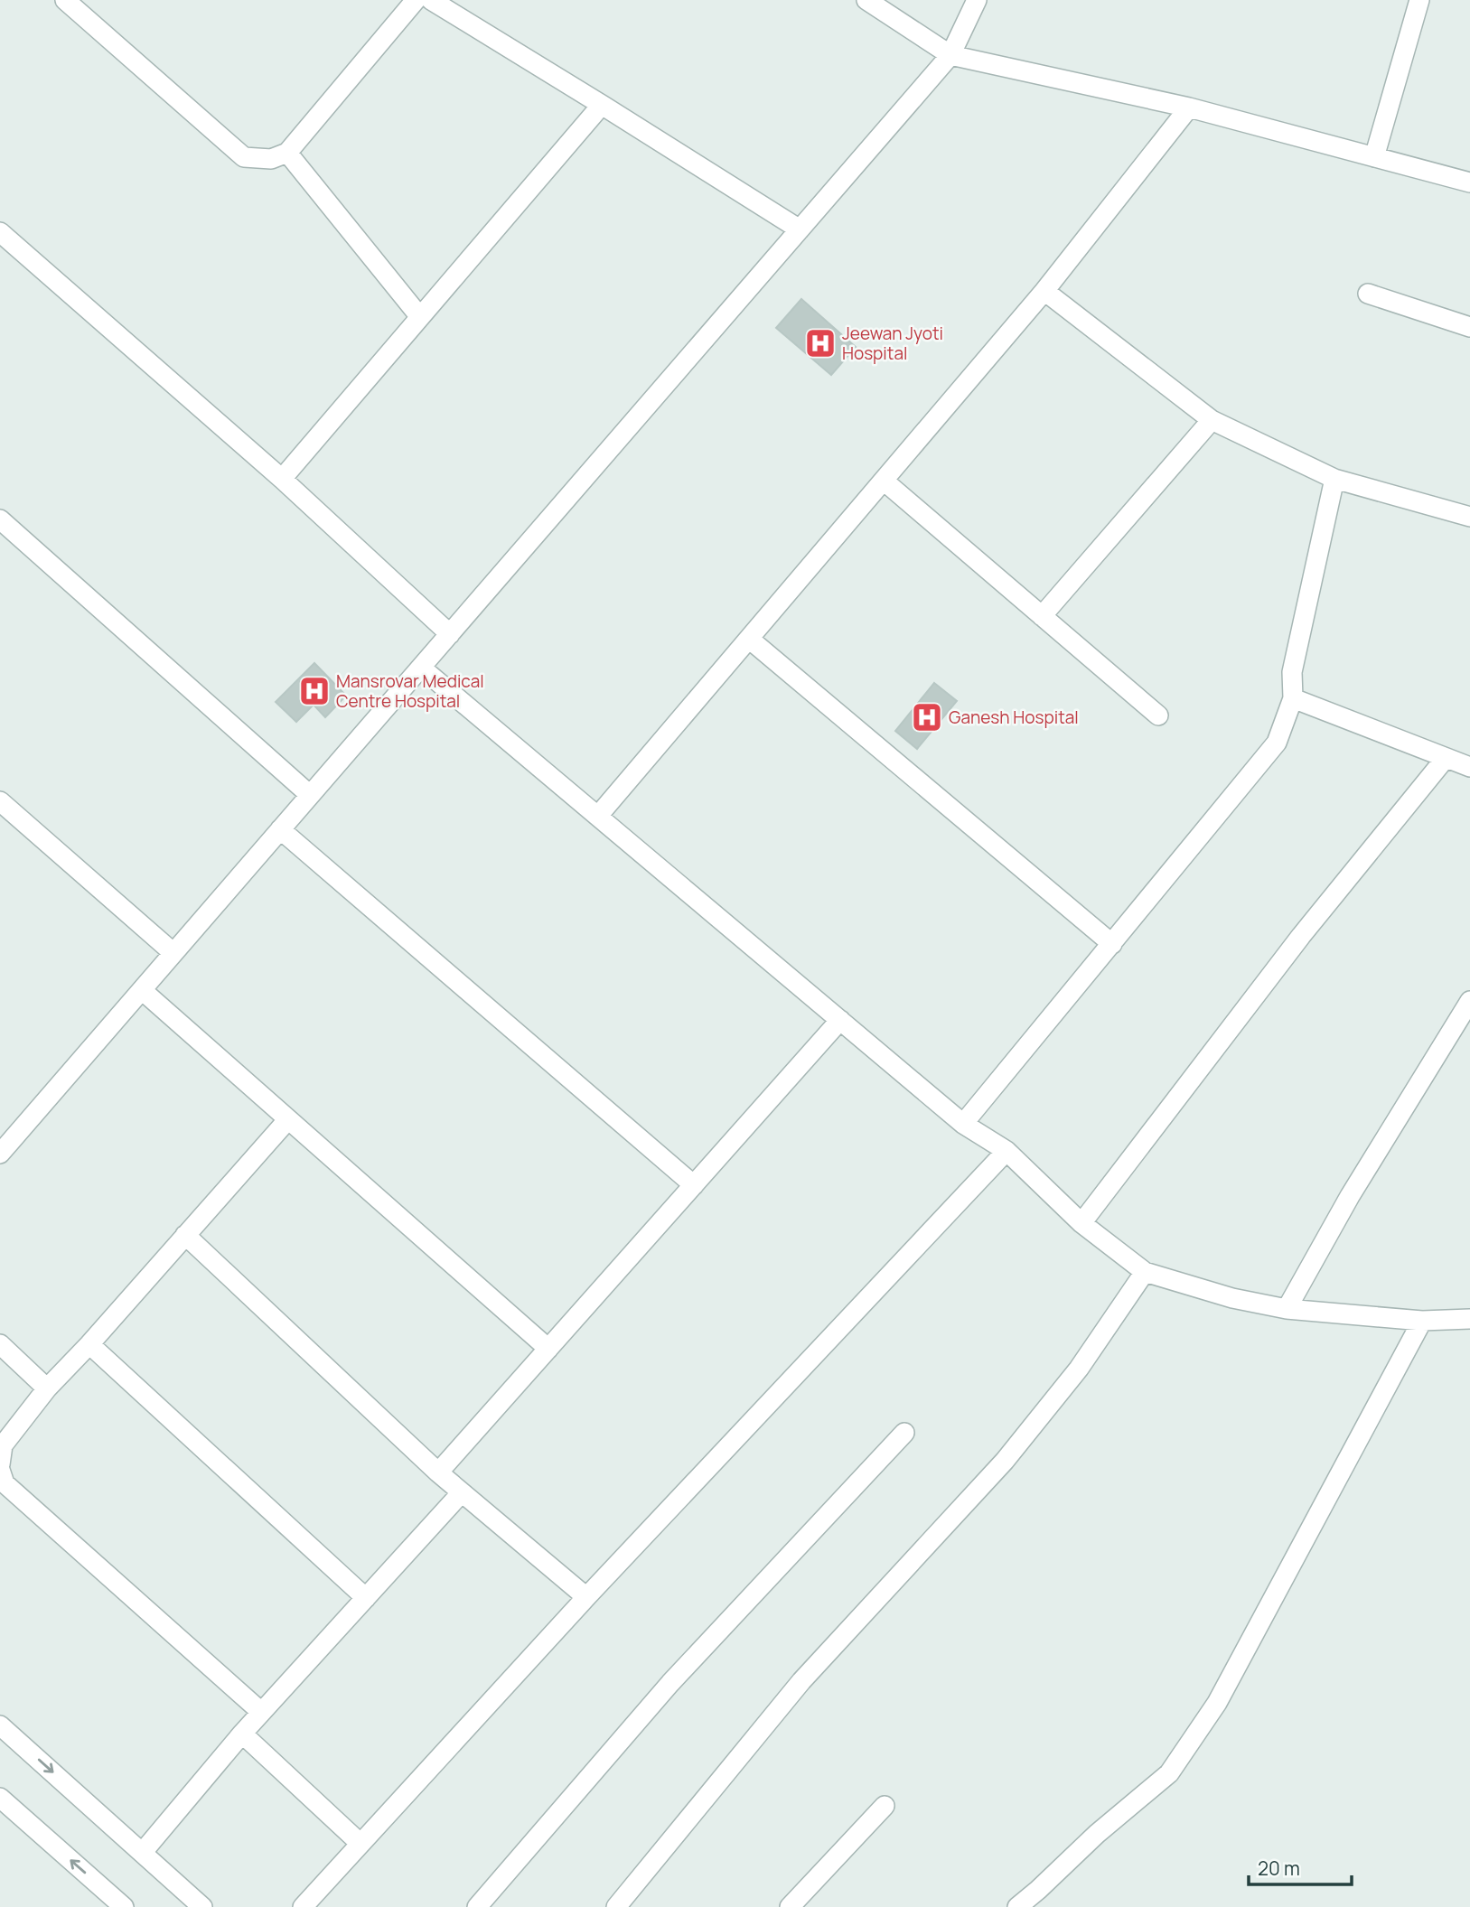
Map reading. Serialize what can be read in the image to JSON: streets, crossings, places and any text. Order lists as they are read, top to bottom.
{
  "places": {
    "hospital": ["Jeewan Jyoti Hospital", "Mansrovar Medical Centre Hospital", "Ganesh Hospital"]
  },
  "scale_bar": "20 m"
}
